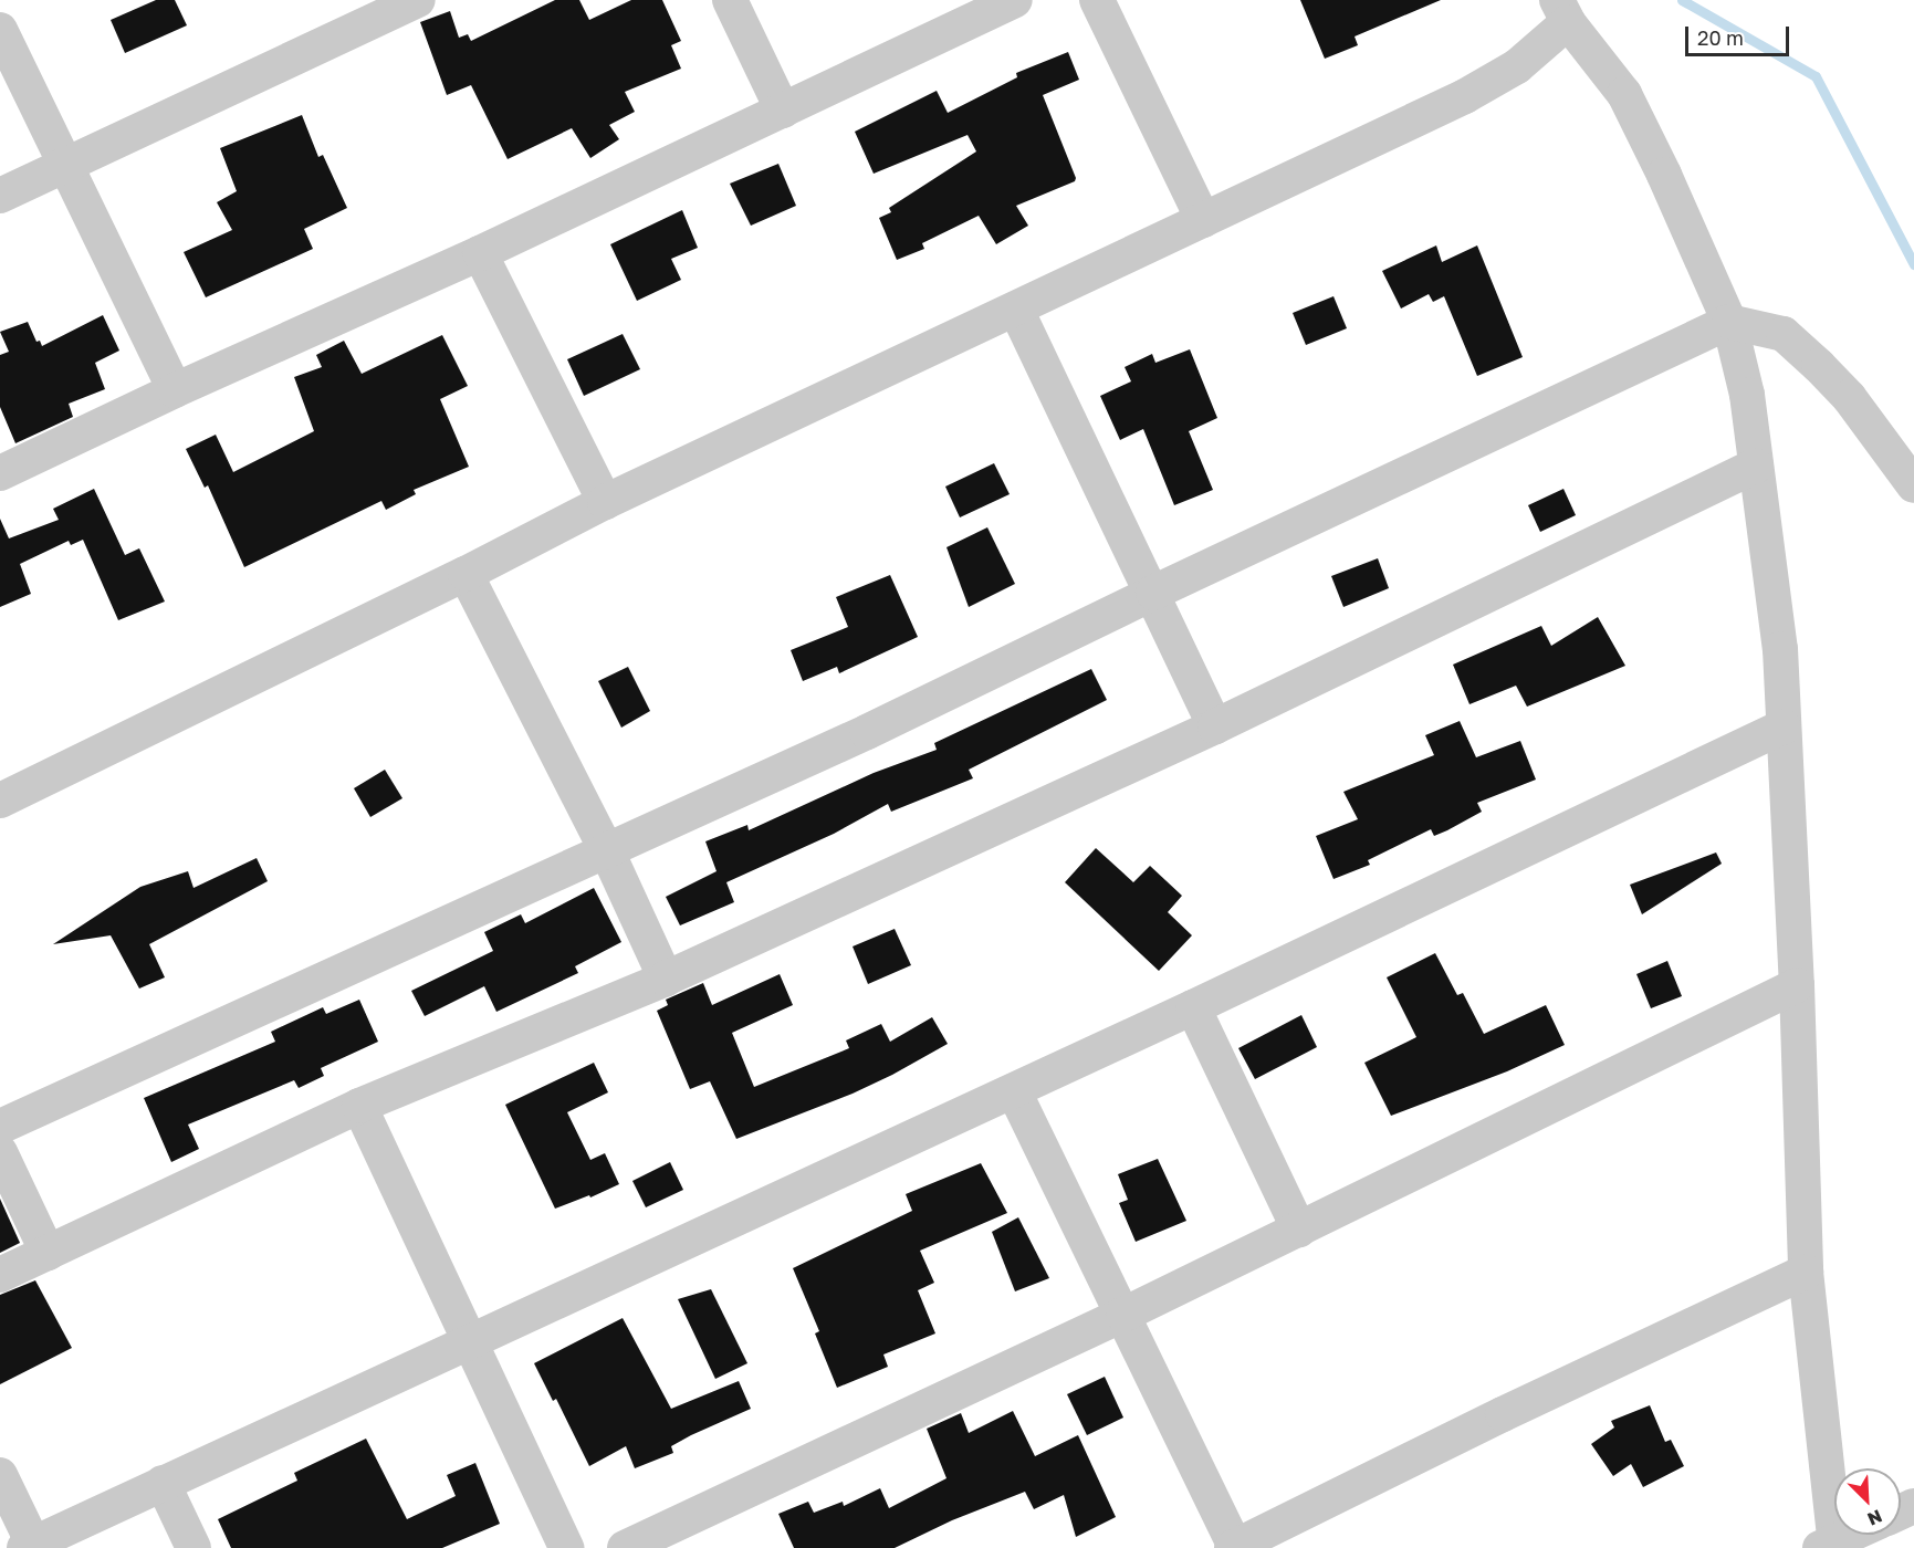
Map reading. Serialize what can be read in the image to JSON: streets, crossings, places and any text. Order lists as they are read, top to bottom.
{
  "scale_bar": "20 m",
  "north": "bottom right"
}
